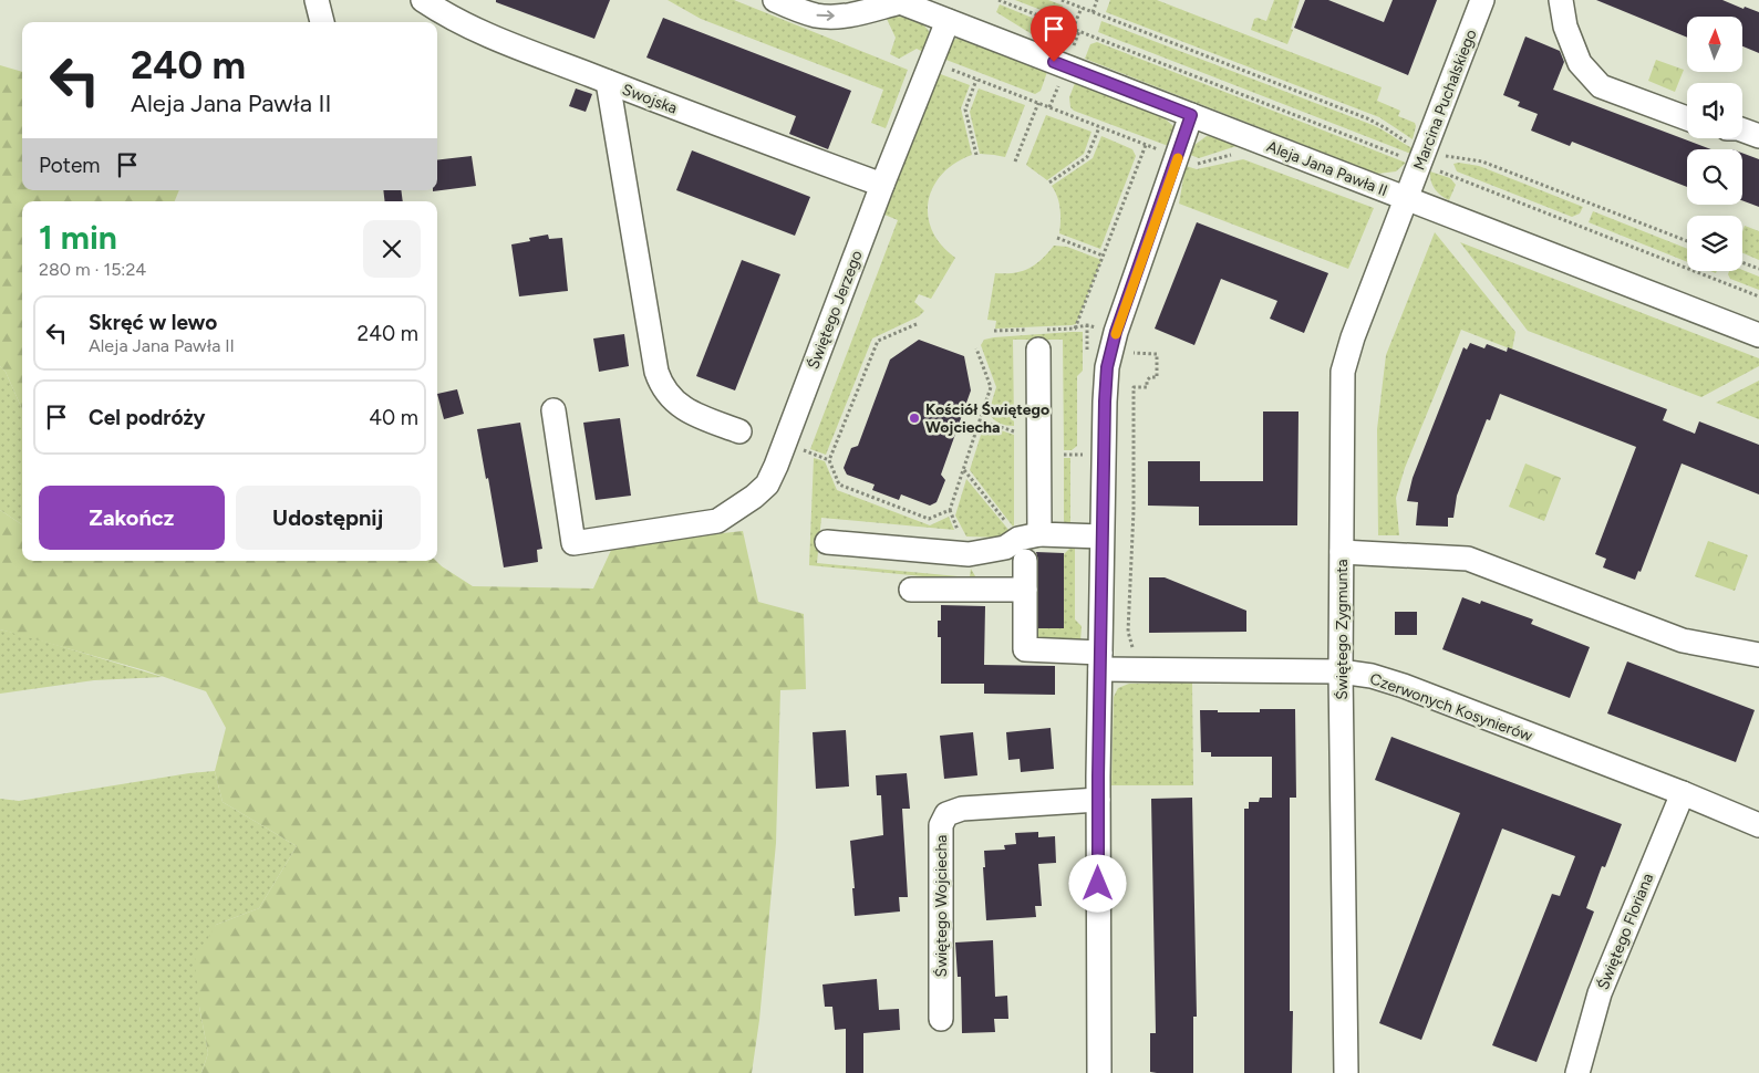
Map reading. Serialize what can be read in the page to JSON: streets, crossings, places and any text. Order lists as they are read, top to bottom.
{
  "streets": {
    "street": [
      "Swojska",
      "Marcina Puchalskiego",
      "Aleja Jana Pawła II",
      "Świętego Jerzego",
      "Świętego Zygmunta",
      "Czerwonych Kosynierów",
      "Świętego Wojciecha",
      "Świętego Floriana"
    ]
  },
  "crossings": [
    ["Swojska", "Świętego Jerzego"],
    ["Marcina Puchalskiego", "Aleja Jana Pawła II"],
    ["Marcina Puchalskiego", "Świętego Zygmunta"],
    ["Aleja Jana Pawła II", "Świętego Jerzego"],
    ["Aleja Jana Pawła II", "Świętego Zygmunta"],
    ["Świętego Zygmunta", "Czerwonych Kosynierów"],
    ["Czerwonych Kosynierów", "Świętego Floriana"]
  ],
  "places": ["Kościół Świętego Wojciecha"],
  "north": "top",
  "page": {
    "turn": ["240 m", "Aleja Jana Pawła II"],
    "then": "Potem",
    "heading": ["1 min", "280 m · 15:24"],
    "list": [
      {
        "name": "Skręć w lewo",
        "note": "Aleja Jana Pawła II",
        "value": "240 m"
      },
      {
        "name": "Cel podróży",
        "value": "40 m"
      }
    ],
    "buttons": ["Zakończ", "Udostępnij"]
  }
}
